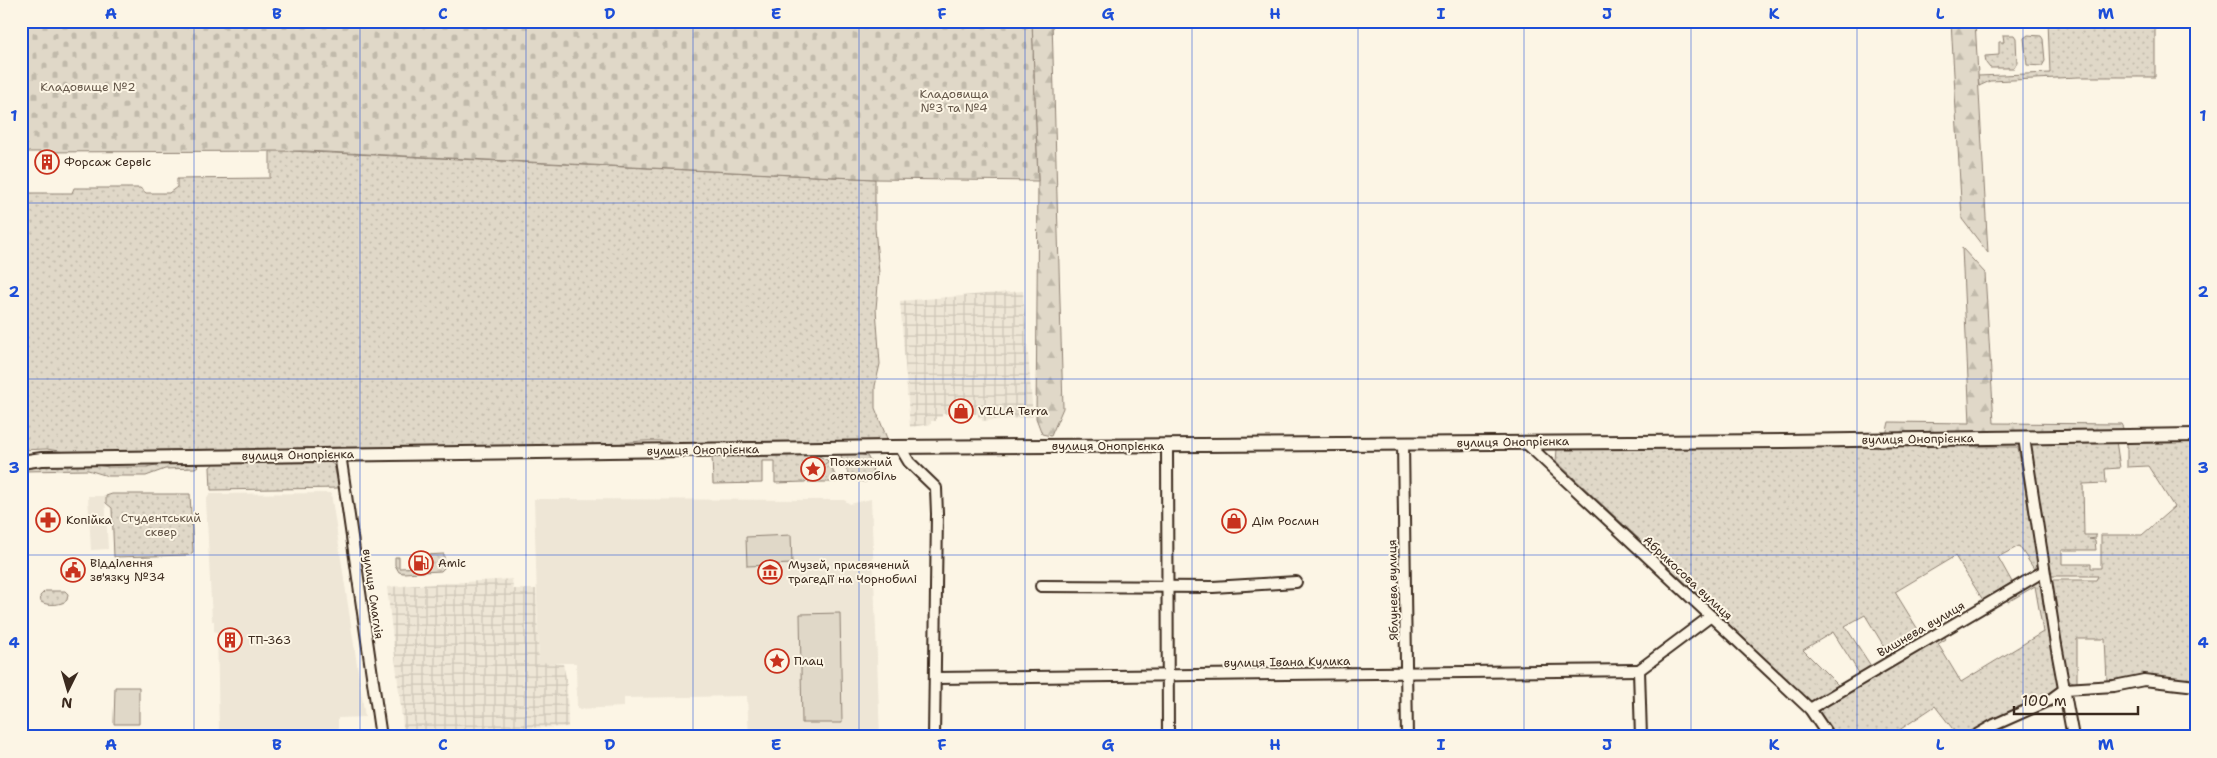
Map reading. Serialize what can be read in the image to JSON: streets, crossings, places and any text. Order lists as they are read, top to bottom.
{
  "streets": {
    "main road": ["вулиця Онопрієнка"],
    "street": [
      "Абрикосова вулиця",
      "Яблунева вулиця",
      "вулиця Смаглія",
      "Вишнева вулиця",
      "вулиця Івана Кулика"
    ]
  },
  "crossings": [
    ["вулиця Онопрієнка", "Абрикосова вулиця"],
    ["вулиця Онопрієнка", "Яблунева вулиця"],
    ["вулиця Онопрієнка", "вулиця Смаглія"],
    ["Абрикосова вулиця", "Вишнева вулиця"],
    ["Яблунева вулиця", "вулиця Івана Кулика"]
  ],
  "parks": ["Кладовище №2", "Кладовища №3 та №4", "Студентський сквер"],
  "places": {
    "building": ["Форсаж Сервіс", "ТП-363"],
    "shop": ["VILLA Terra", "Дім Рослин"],
    "place": ["Пожежний автомобіль", "Плац"],
    "pharmacy": ["Копійка"],
    "fuel station": ["Amic"],
    "public building": ["Відділення зв'язку №34"],
    "museum": ["Музей, присвячений трагедії на Чорнобилі"]
  },
  "scale_bar": "100 m",
  "north": "bottom",
  "grid": {
    "columns": [
      "A",
      "B",
      "C",
      "D",
      "E",
      "F",
      "G",
      "H",
      "I",
      "J",
      "K",
      "L",
      "M"
    ],
    "rows": [
      "1",
      "2",
      "3",
      "4"
    ]
  }
}
